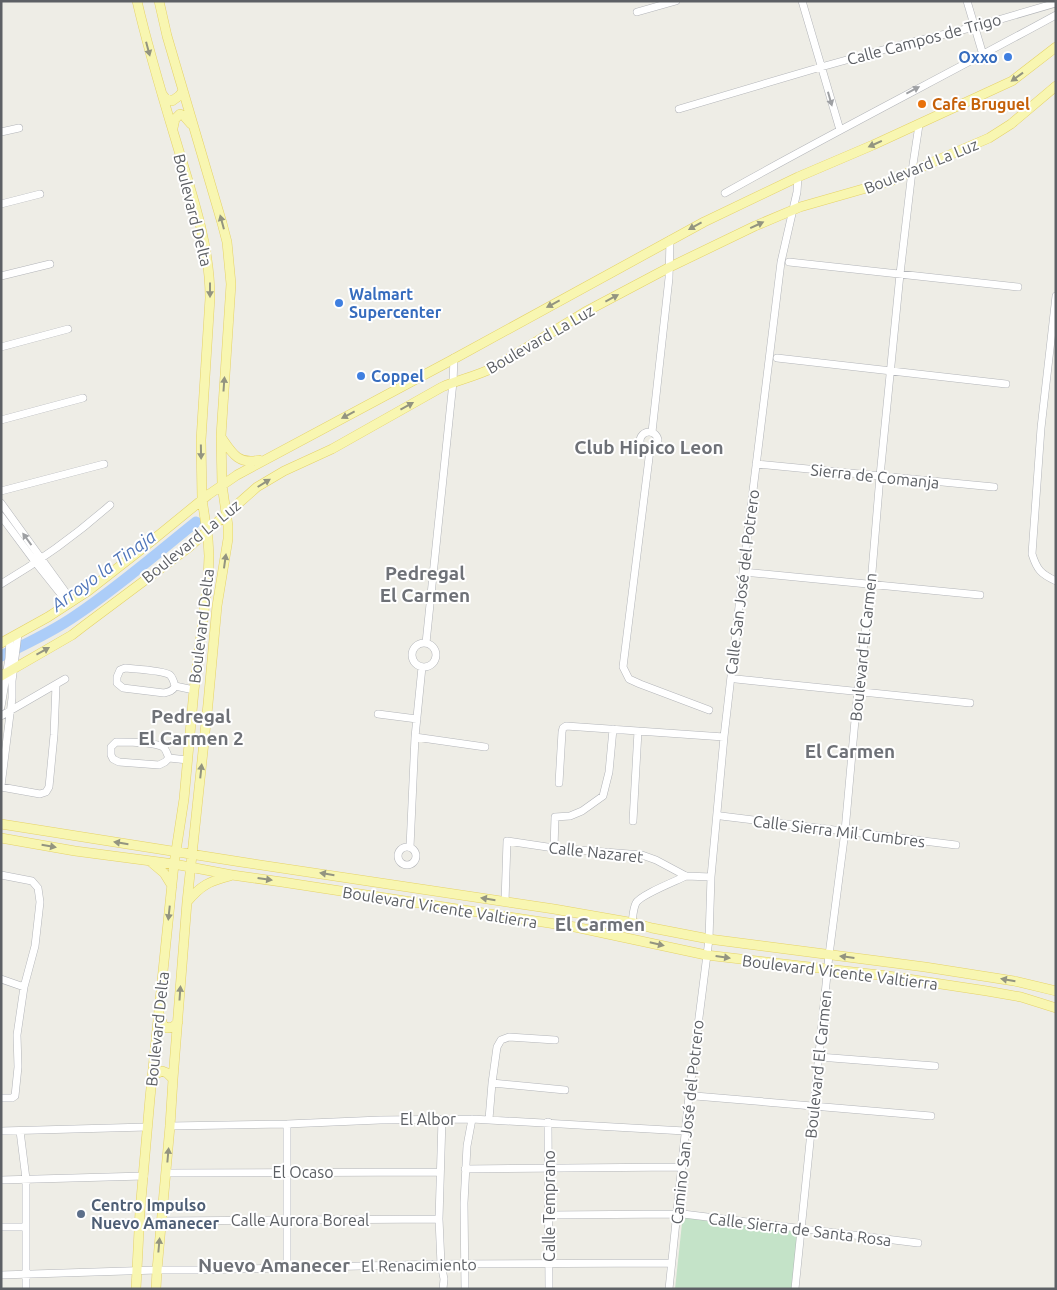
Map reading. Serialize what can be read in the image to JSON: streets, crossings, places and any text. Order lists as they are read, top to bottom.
{
  "streets": {
    "main road": ["Boulevard La Luz", "Boulevard Delta", "Boulevard Vicente Valtierra"],
    "street": [
      "Calle Campos de Trigo",
      "Sierra de Comanja",
      "Calle San José del Potrero",
      "Boulevard El Carmen",
      "Calle Sierra Mil Cumbres",
      "Calle Nazaret",
      "El Albor",
      "Camino San José del Potrero",
      "El Ocaso",
      "Calle Temprano",
      "Calle Aurora Boreal",
      "Calle Sierra de Santa Rosa",
      "El Renacimiento"
    ]
  },
  "crossings": [
    ["Boulevard La Luz", "Boulevard Delta"],
    ["Boulevard La Luz", "Calle San José del Potrero"],
    ["Boulevard La Luz", "Boulevard El Carmen"],
    ["Boulevard Delta", "Boulevard Vicente Valtierra"],
    ["Boulevard Delta", "El Albor"],
    ["Boulevard Delta", "El Ocaso"],
    ["Boulevard Delta", "Calle Aurora Boreal"],
    ["Boulevard Delta", "El Renacimiento"],
    ["Sierra de Comanja", "Calle San José del Potrero"],
    ["Sierra de Comanja", "Boulevard El Carmen"],
    ["Calle San José del Potrero", "Calle Nazaret"],
    ["Calle San José del Potrero", "Boulevard Vicente Valtierra"],
    ["Calle San José del Potrero", "Camino San José del Potrero"],
    ["Boulevard El Carmen", "Calle Sierra Mil Cumbres"],
    ["Boulevard El Carmen", "Boulevard Vicente Valtierra"],
    ["Boulevard El Carmen", "Calle Sierra de Santa Rosa"],
    ["Calle Nazaret", "Boulevard Vicente Valtierra"],
    ["Boulevard Vicente Valtierra", "Camino San José del Potrero"],
    ["El Albor", "Camino San José del Potrero"],
    ["El Albor", "Calle Temprano"],
    ["Camino San José del Potrero", "Calle Sierra de Santa Rosa"],
    ["Camino San José del Potrero", "El Renacimiento"],
    ["Calle Temprano", "El Renacimiento"]
  ],
  "districts": [
    "Club Hipico Leon",
    "Pedregal El Carmen",
    "Pedregal El Carmen 2",
    "El Carmen",
    "El Carmen",
    "Nuevo Amanecer"
  ],
  "water": ["Arroyo la Tinaja"],
  "places": [
    "Oxxo",
    "Cafe Bruguel",
    "Walmart Supercenter",
    "Coppel",
    "Centro Impulso Nuevo Amanecer"
  ]
}
